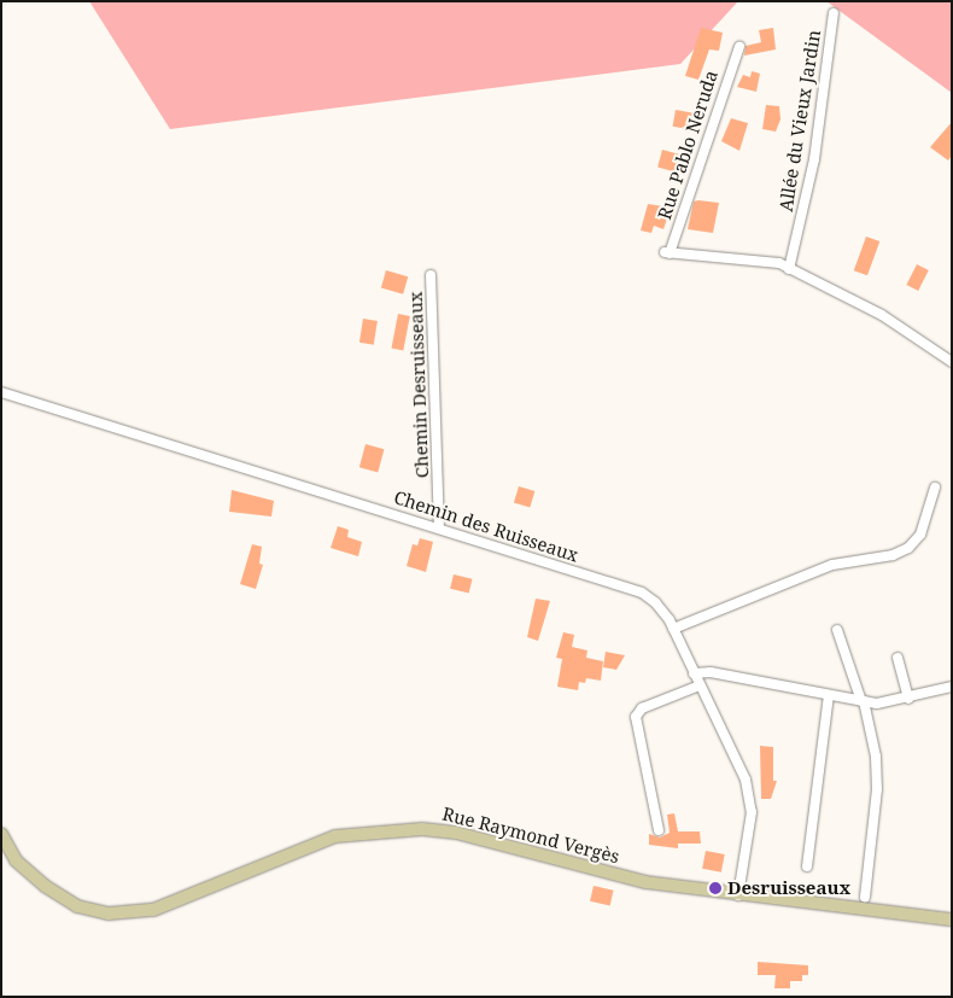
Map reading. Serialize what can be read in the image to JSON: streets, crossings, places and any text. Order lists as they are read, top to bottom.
{
  "streets": {
    "main road": ["Rue Raymond Vergès"],
    "street": [
      "Allée du Vieux Jardin",
      "Rue Pablo Neruda",
      "Chemin Desruisseaux",
      "Chemin des Ruisseaux"
    ]
  },
  "crossings": [
    ["Allée du Vieux Jardin", "Rue Pablo Neruda"],
    ["Chemin Desruisseaux", "Chemin des Ruisseaux"],
    ["Chemin des Ruisseaux", "Rue Raymond Vergès"]
  ],
  "places": ["Desruisseaux"]
}
